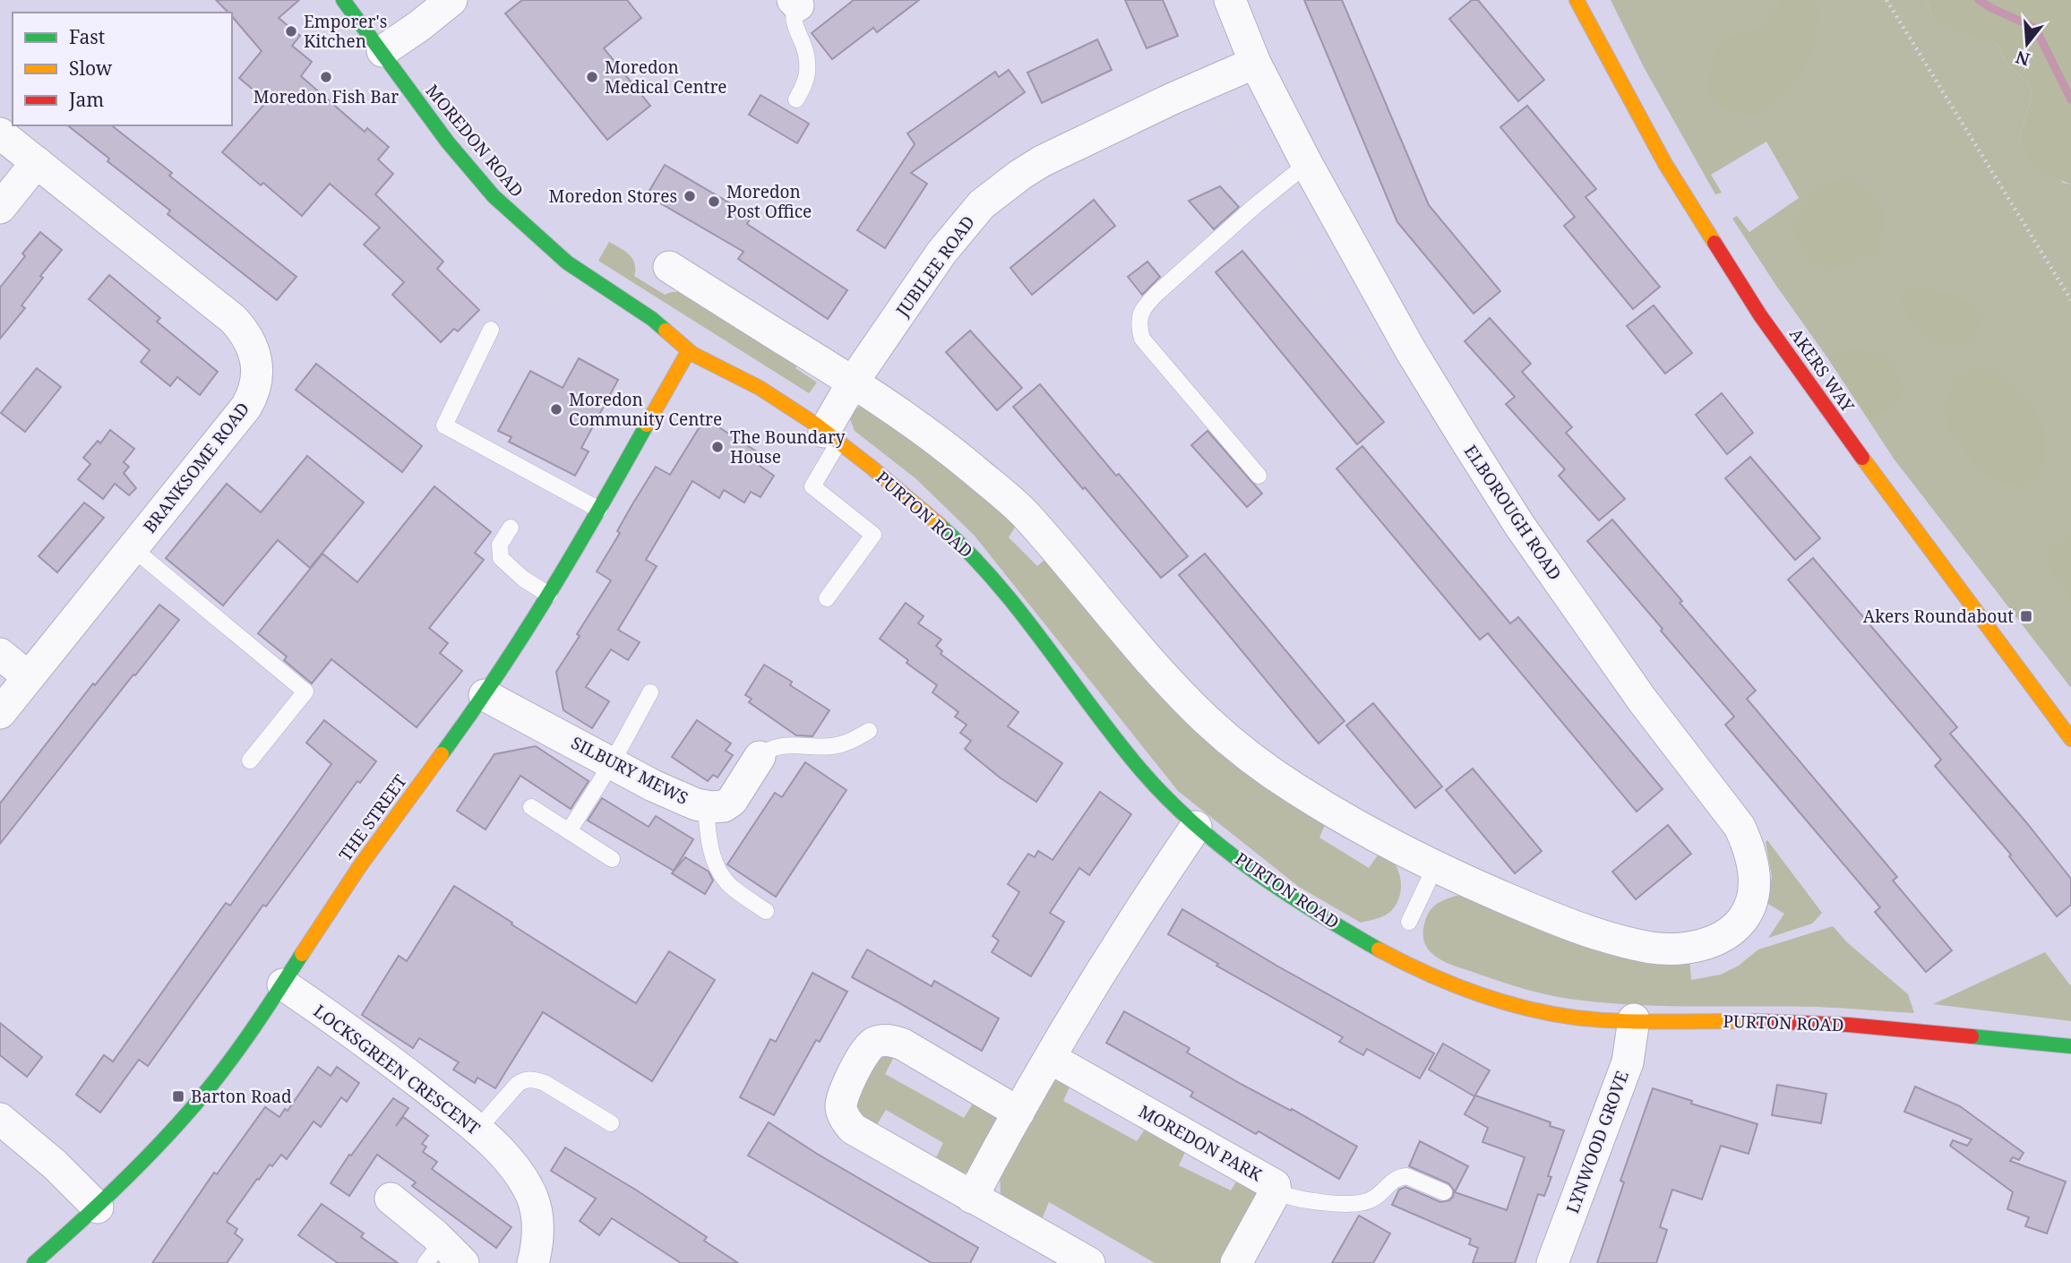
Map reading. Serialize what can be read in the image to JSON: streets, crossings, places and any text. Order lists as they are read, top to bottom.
{
  "streets": {
    "street": [
      "MOREDON ROAD",
      "JUBILEE ROAD",
      "AKERS WAY",
      "BRANKSOME ROAD",
      "ELBOROUGH ROAD",
      "PURTON ROAD",
      "SILBURY MEWS",
      "THE STREET",
      "LOCKSGREEN CRESCENT",
      "LYNWOOD GROVE",
      "MOREDON PARK"
    ]
  },
  "crossings": [
    ["MOREDON ROAD", "PURTON ROAD"],
    ["MOREDON ROAD", "THE STREET"],
    ["JUBILEE ROAD", "ELBOROUGH ROAD"],
    ["JUBILEE ROAD", "PURTON ROAD"],
    ["PURTON ROAD", "THE STREET"],
    ["PURTON ROAD", "LYNWOOD GROVE"],
    ["SILBURY MEWS", "THE STREET"],
    ["THE STREET", "LOCKSGREEN CRESCENT"]
  ],
  "places": {
    "other": [
      "Emporer's Kitchen",
      "Moredon Fish Bar",
      "Moredon Medical Centre",
      "Moredon Stores",
      "Moredon Post Office",
      "Moredon Community Centre",
      "The Boundary House"
    ],
    "transit": ["Akers Roundabout", "Barton Road"]
  },
  "legend": ["Fast", "Slow", "Jam"],
  "north": "bottom"
}
